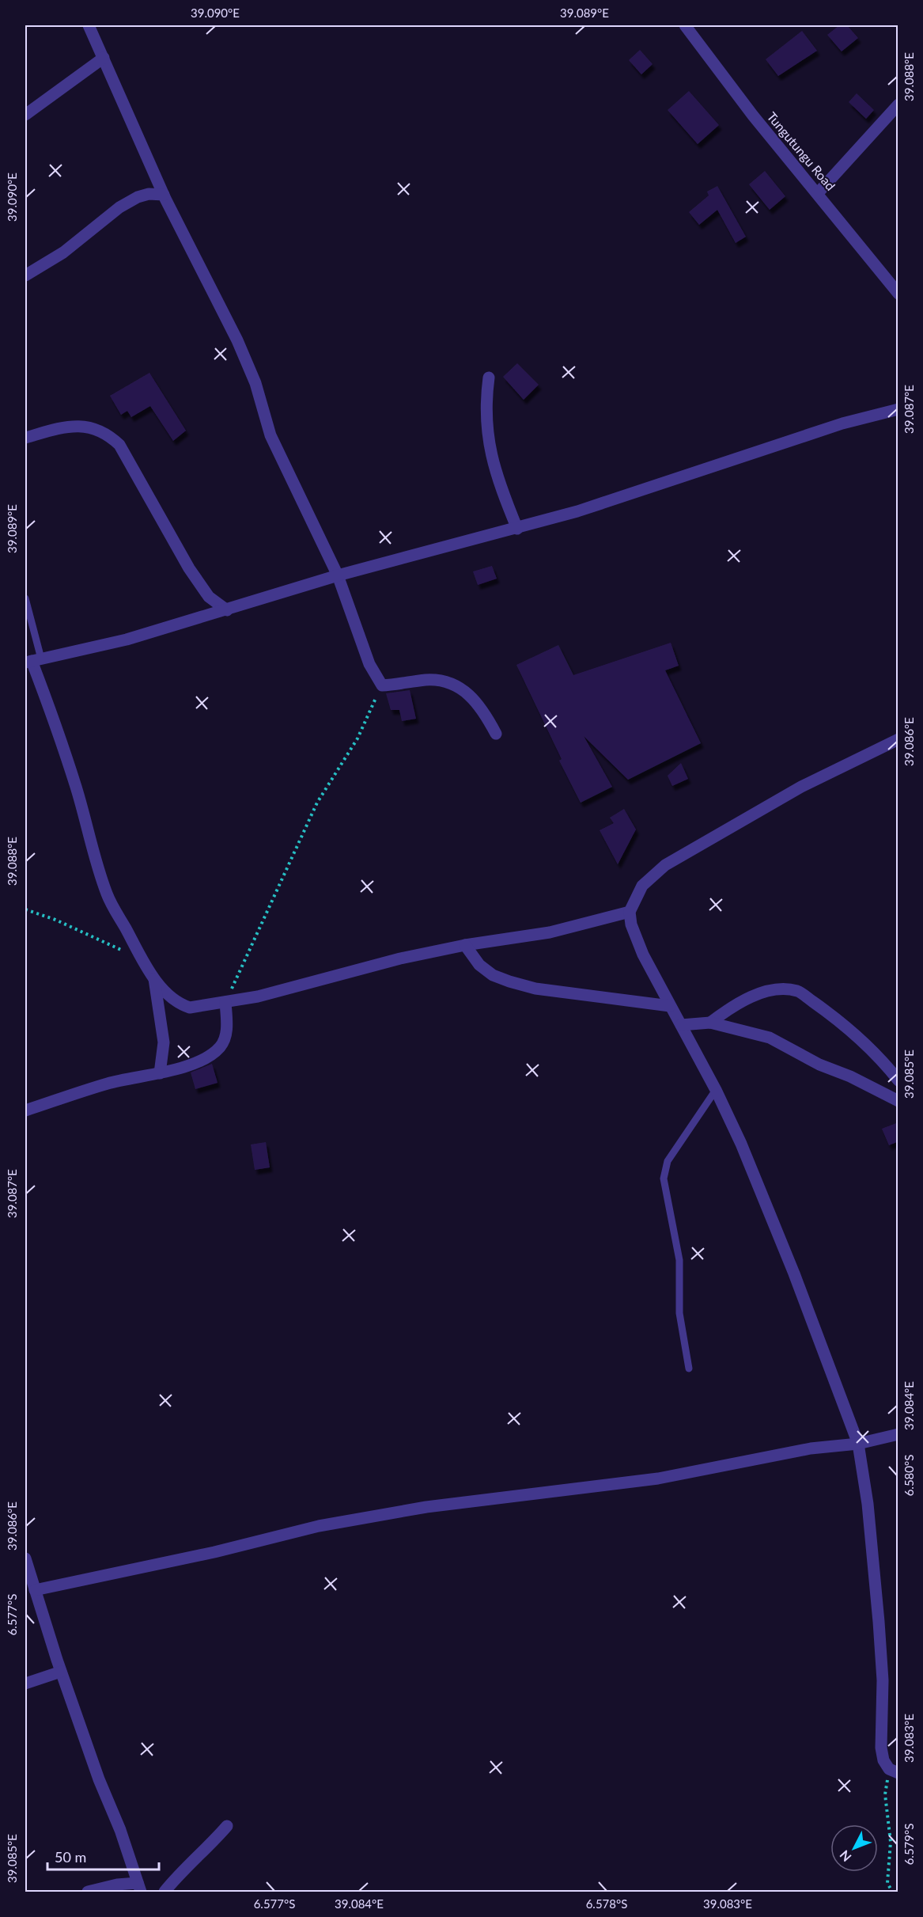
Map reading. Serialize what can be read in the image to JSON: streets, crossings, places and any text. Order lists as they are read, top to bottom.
{
  "streets": {
    "street": ["Tungutungu Road"]
  },
  "scale_bar": "50 m",
  "north": "bottom left",
  "coordinates": [
    "39.090°E",
    "39.089°E",
    "39.088°E",
    "39.087°E",
    "39.086°E",
    "39.085°E",
    "39.084°E",
    "6.580°S",
    "6.577°S",
    "39.083°E",
    "6.579°S",
    "6.578°S"
  ]
}
